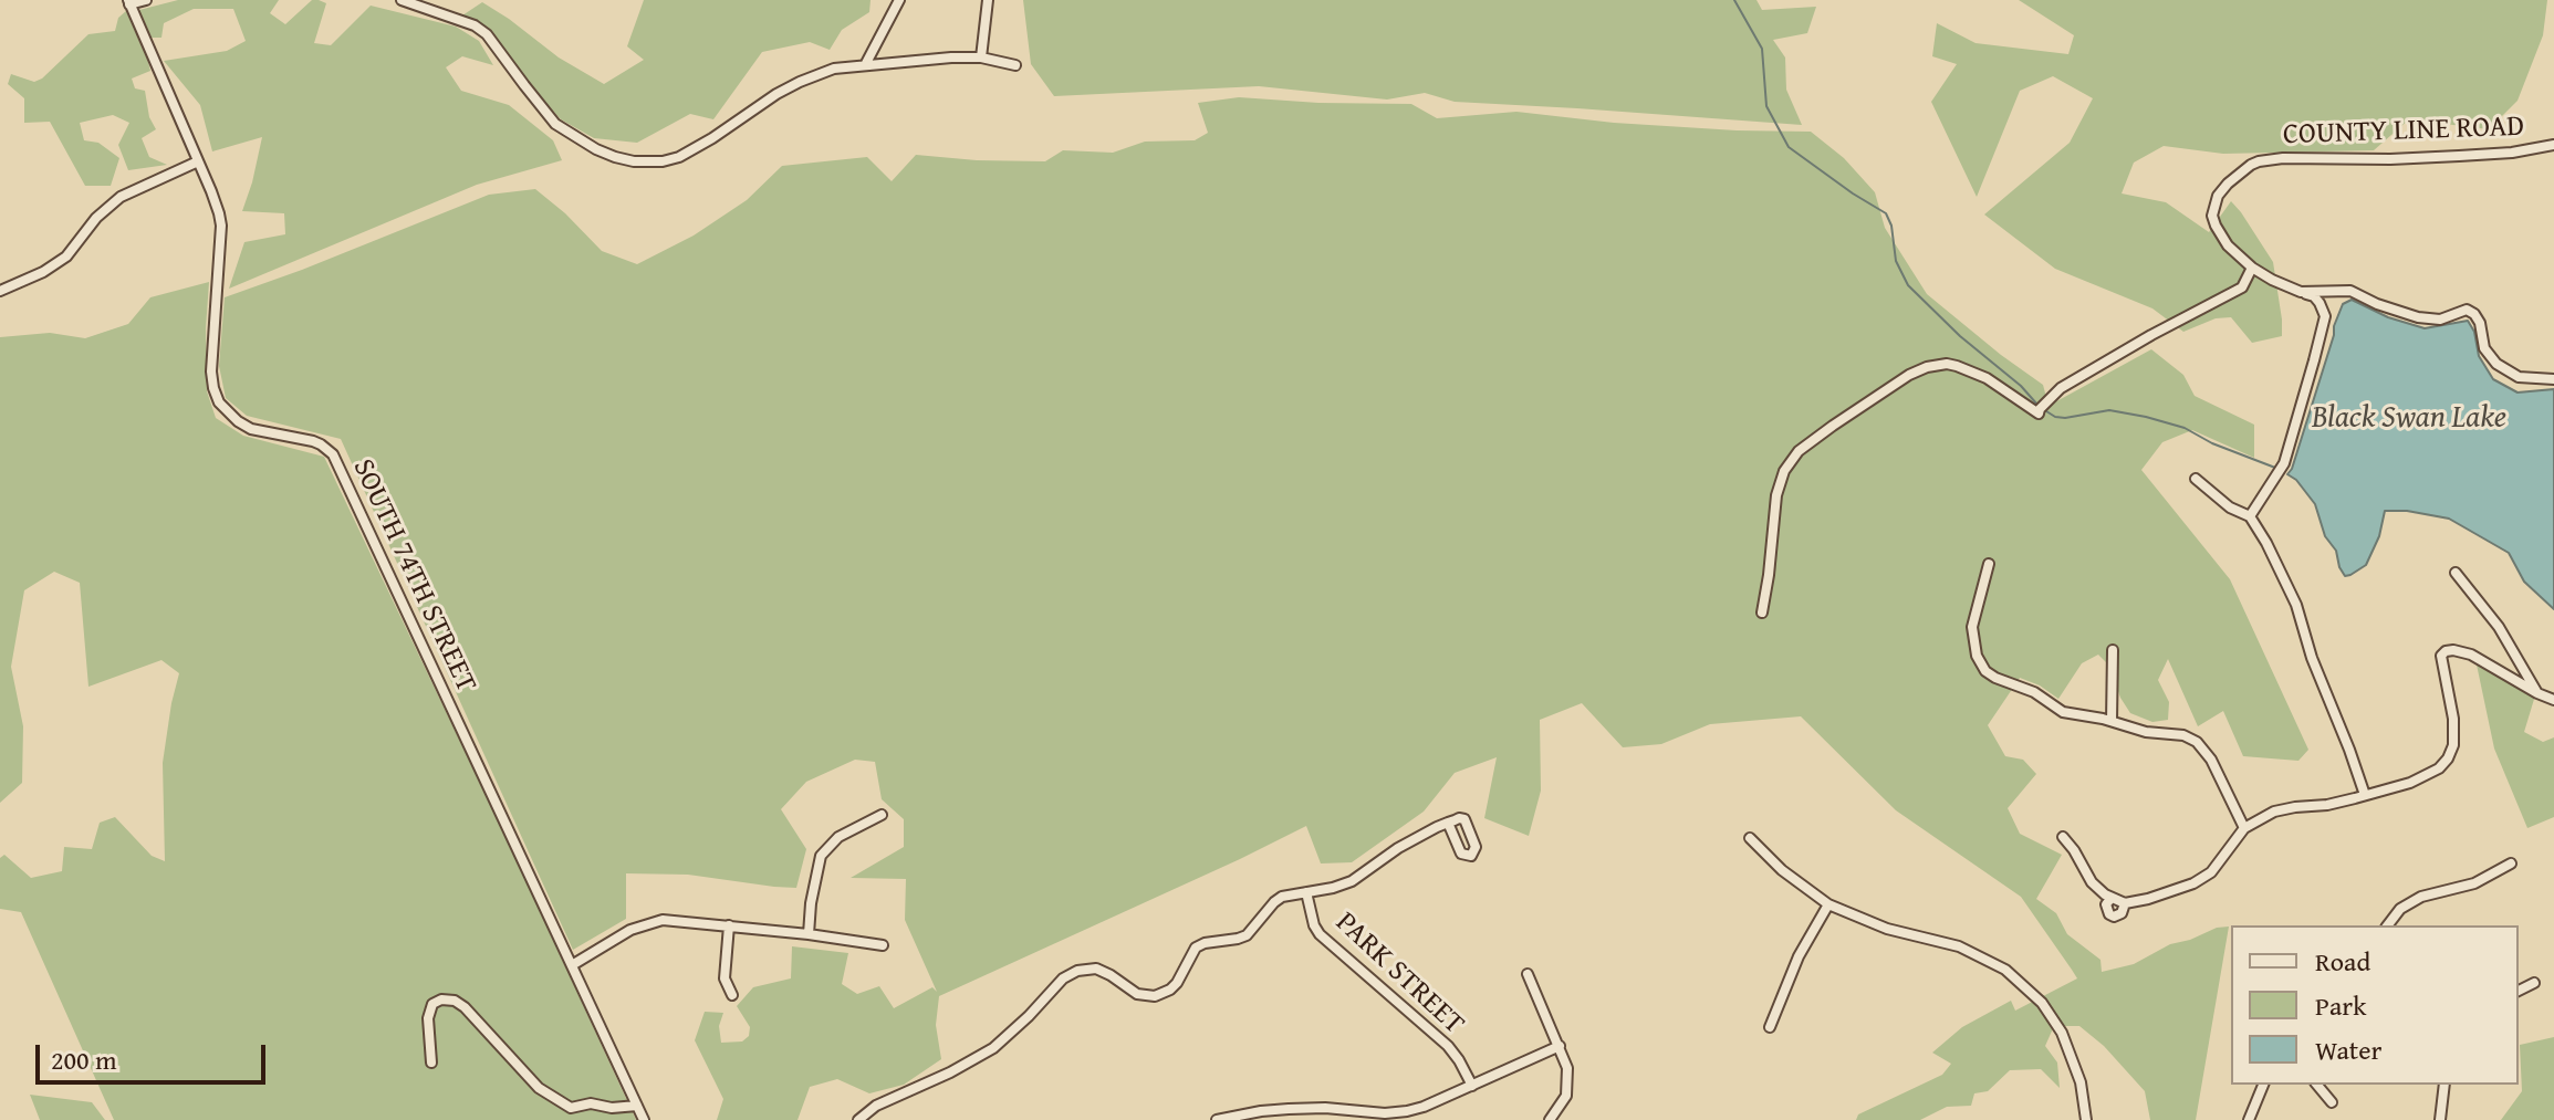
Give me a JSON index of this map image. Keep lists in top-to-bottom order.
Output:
{
  "streets": {
    "street": ["COUNTY LINE ROAD", "SOUTH 74TH STREET", "PARK STREET"]
  },
  "water": ["Black Swan Lake"],
  "legend": ["Road", "Park", "Water"],
  "scale_bar": "200 m"
}
